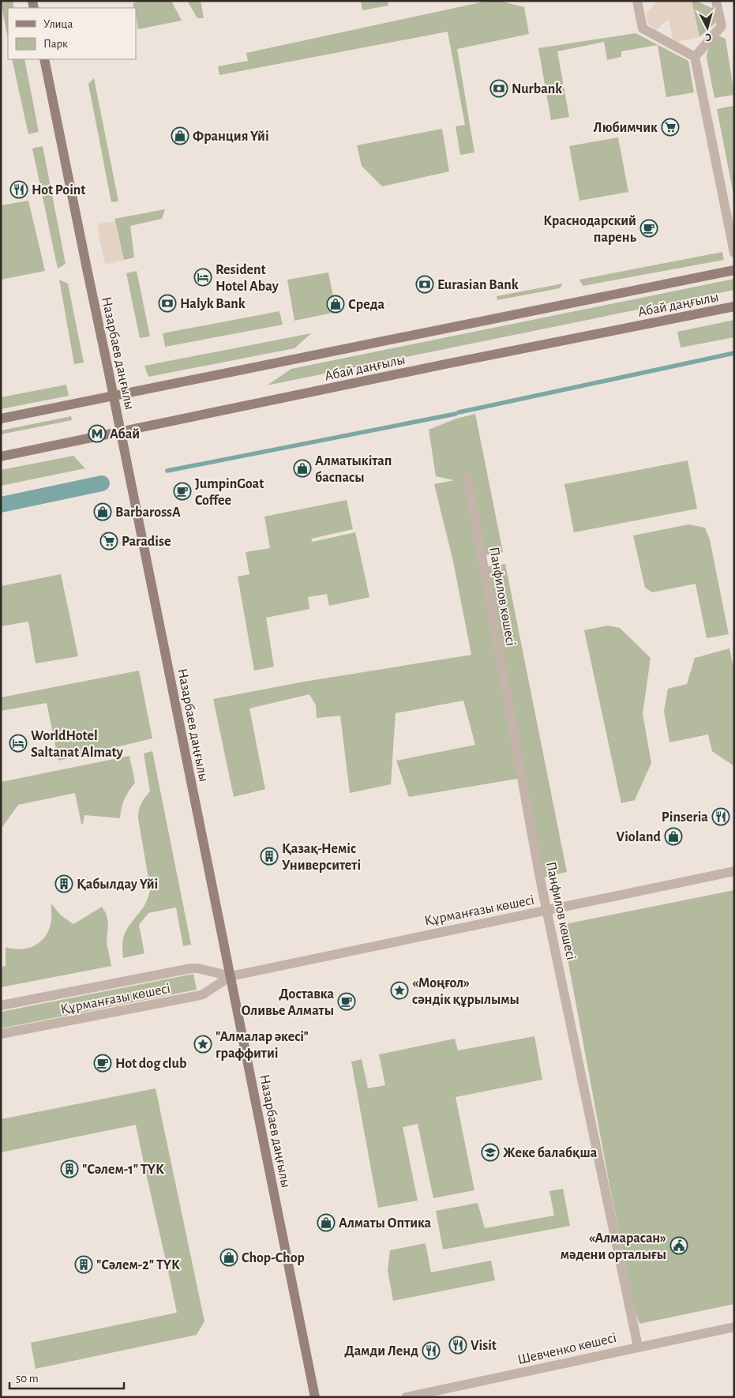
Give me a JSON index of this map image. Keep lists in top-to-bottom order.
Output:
{
  "streets": {
    "main road": ["Абай даңғылы", "Назарбаев даңғылы"],
    "street": ["Панфилов көшесі", "Құрманғазы көшесі", "Шевченко көшесі"]
  },
  "crossings": [
    ["Абай даңғылы", "Назарбаев даңғылы"],
    ["Назарбаев даңғылы", "Құрманғазы көшесі"],
    ["Панфилов көшесі", "Құрманғазы көшесі"],
    ["Панфилов көшесі", "Шевченко көшесі"]
  ],
  "places": {
    "bank": ["Nurbank", "Eurasian Bank", "Halyk Bank"],
    "supermarket": ["Любимчик", "Paradise"],
    "shop": [
      "Франция Үйі",
      "Среда",
      "Алматыкітап баспасы",
      "BarbarossA",
      "Violand",
      "Алматы Оптика",
      "Chop-Chop"
    ],
    "restaurant": [
      "Hot Point",
      "Pinseria",
      "Visit",
      "Дамди Ленд"
    ],
    "cafe": [
      "Краснодарский парень",
      "JumpinGoat Coffee",
      "Доставка Оливье Алматы",
      "Hot dog club"
    ],
    "hotel": ["Resident Hotel Abay", "WorldHotel Saltanat Almaty"],
    "metro station": ["Абай"],
    "building": [
      "Қазақ-Неміс Университеті",
      "Қабылдау Үйі",
      "\"Сәлем-1\" ТҮК",
      "\"Сәлем-2\" ТҮК"
    ],
    "place": ["«Моңғол» сәндік құрылымы", "\"Алмалар әкесі\" граффитиі"],
    "school or university": ["Жеке балабқша"],
    "public building": ["«Алмарасан» мәдени орталығы"]
  },
  "legend": ["Улица", "Парк"],
  "scale_bar": "50 m",
  "north": "bottom"
}
